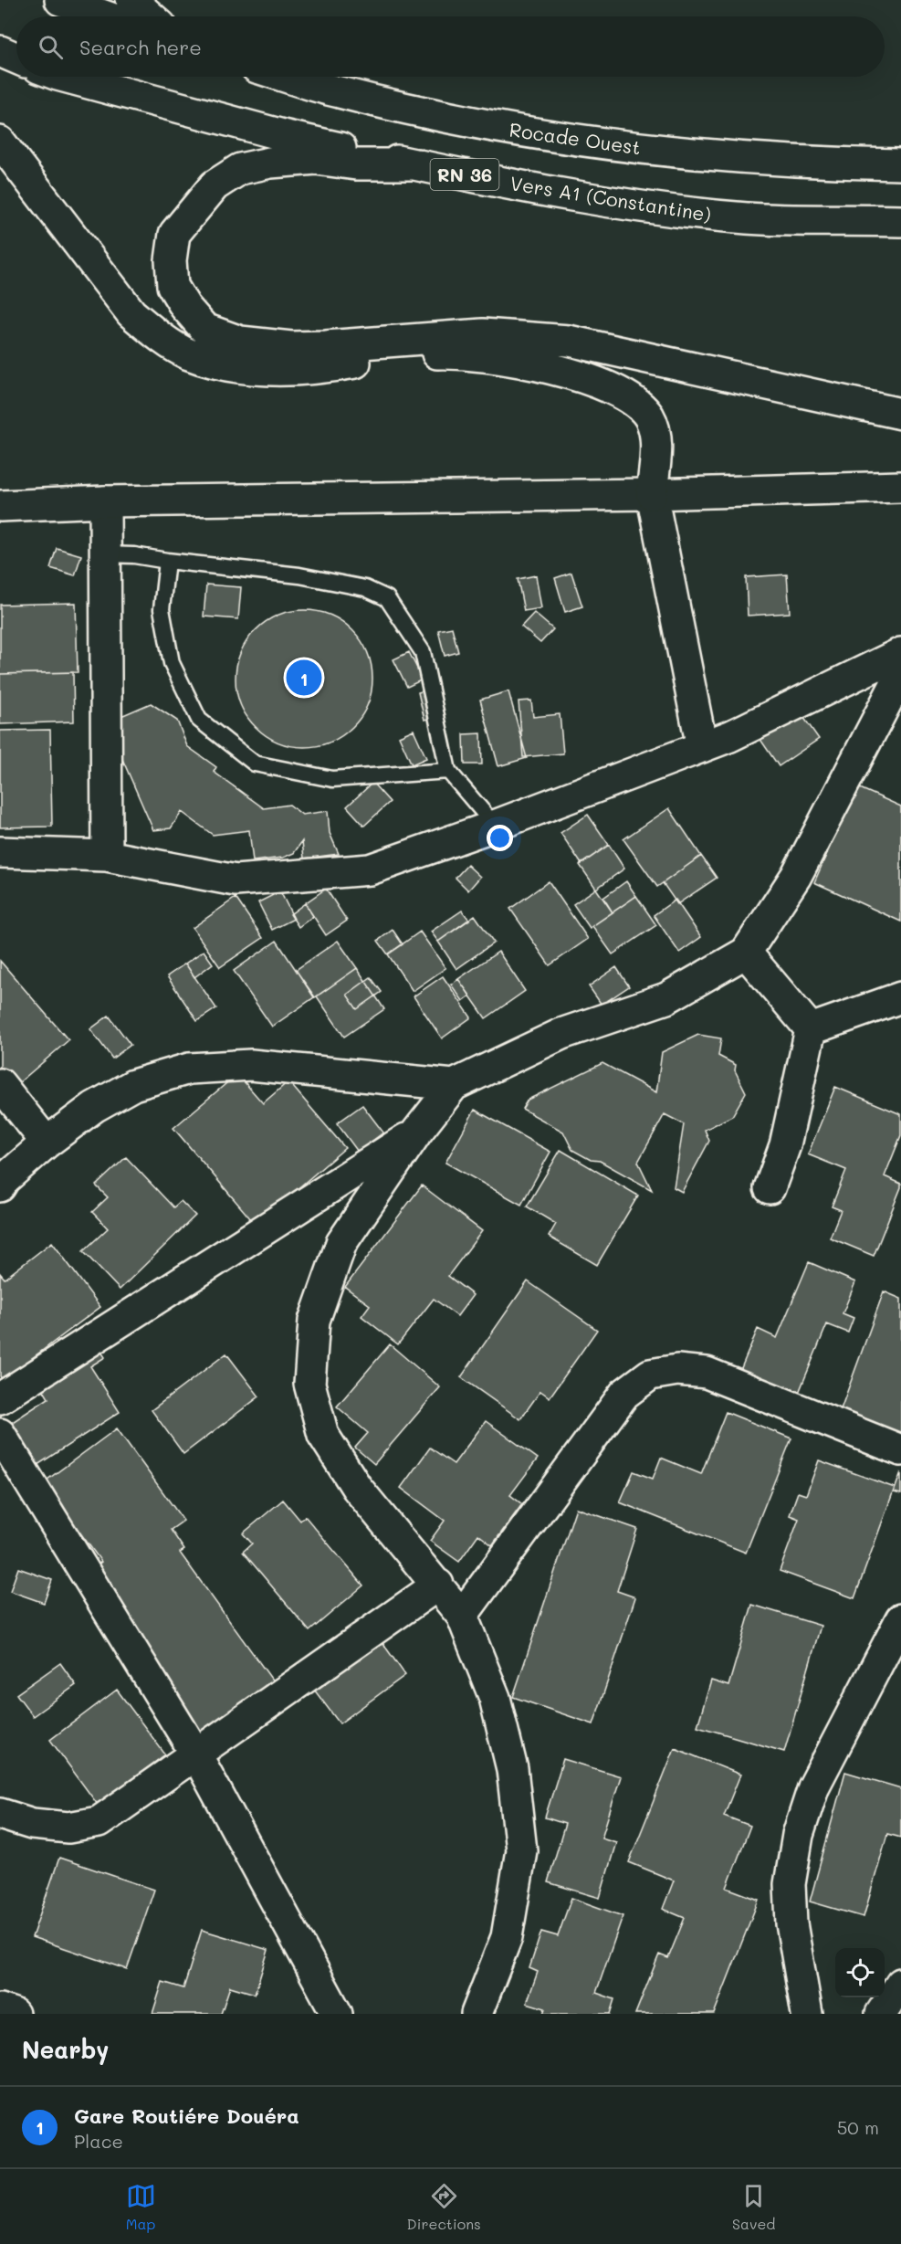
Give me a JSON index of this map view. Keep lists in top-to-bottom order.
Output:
{
  "streets": {
    "main road": ["Rocade Ouest", "RN 36", "Vers A1 (Constantine)"]
  },
  "page": {
    "search": "Search here",
    "pins": "1",
    "heading": "Nearby",
    "list": [
      {
        "mark": "1",
        "name": "Gare Routiére Douéra",
        "note": "Place",
        "value": "50 m"
      }
    ],
    "nav": ["Map", "Directions", "Saved"]
  }
}
